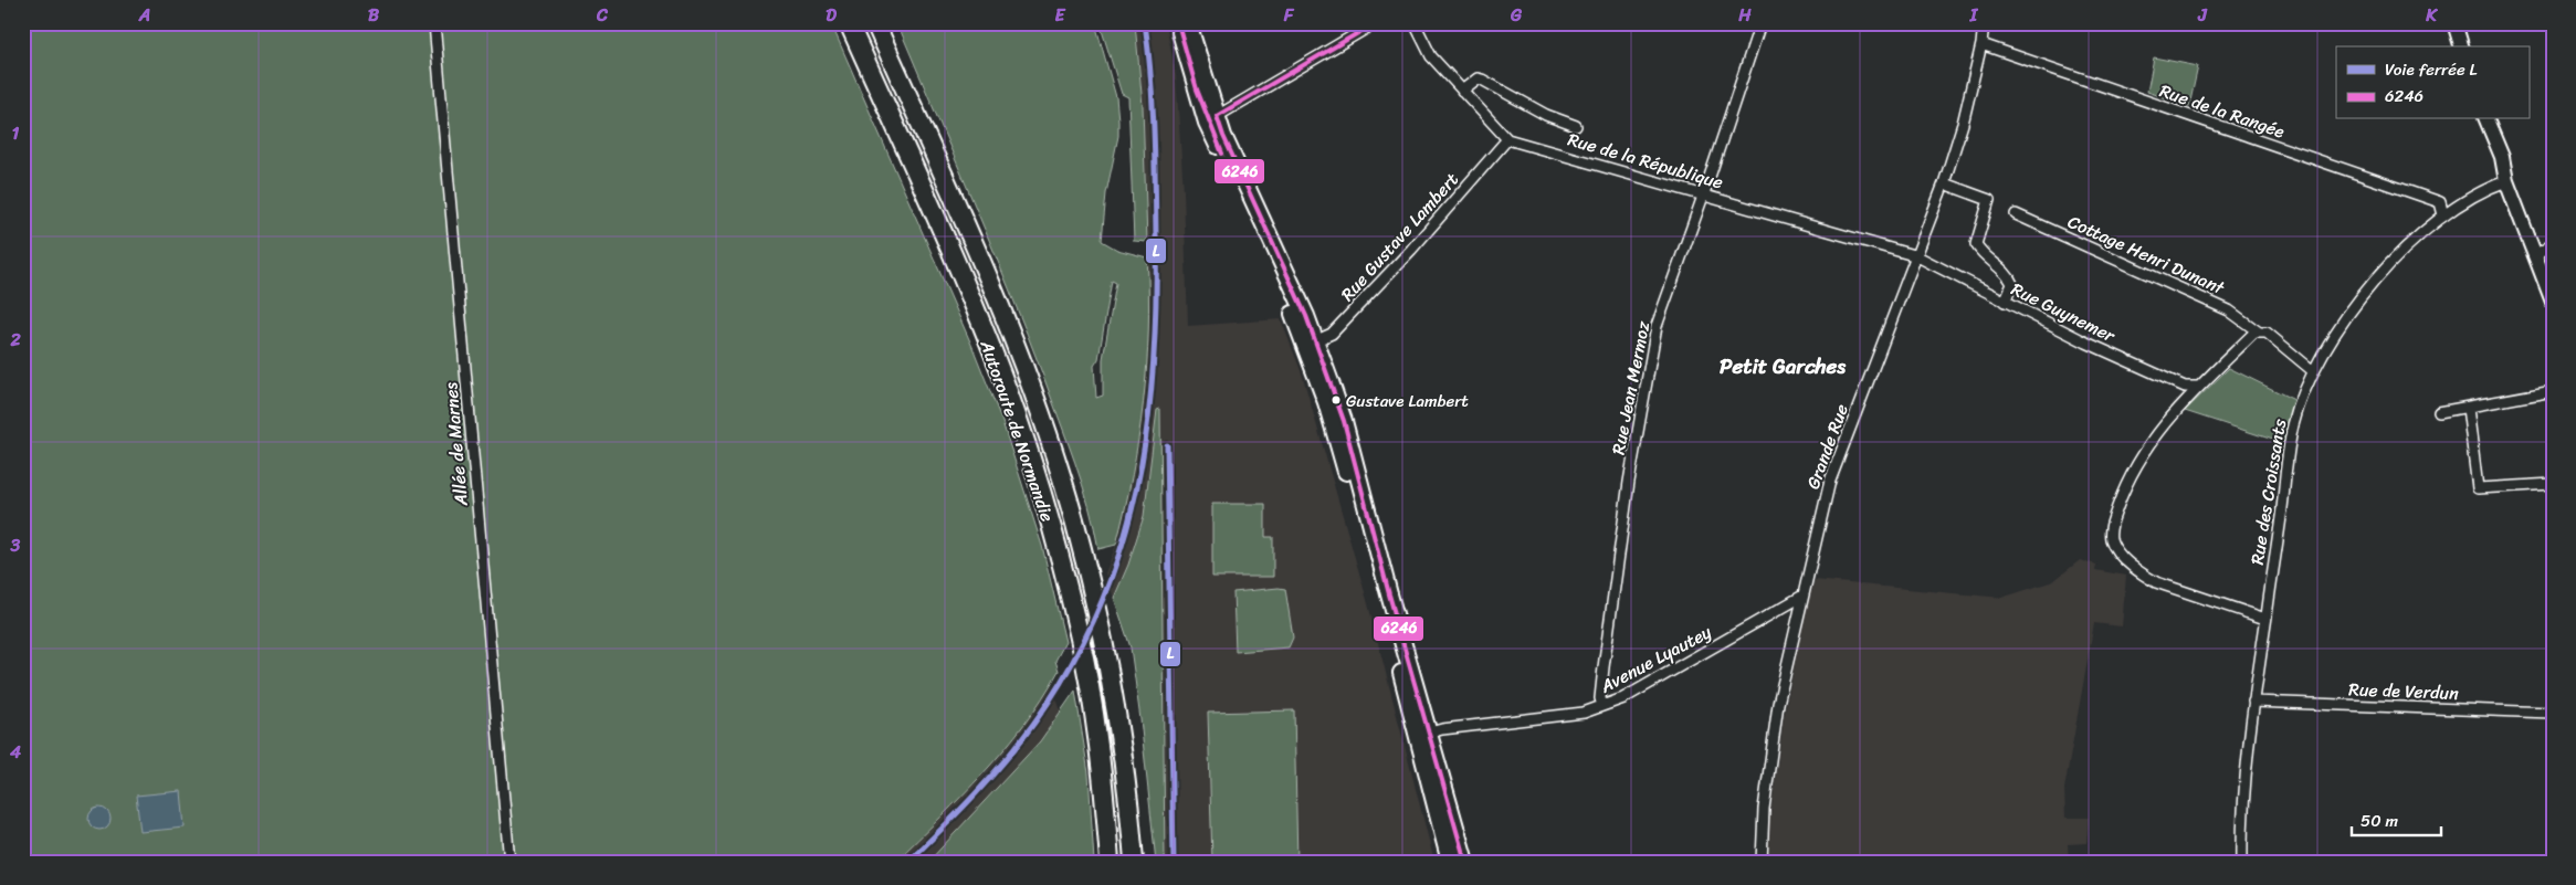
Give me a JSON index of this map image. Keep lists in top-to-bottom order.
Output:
{
  "streets": {
    "highway": ["Autoroute de Normandie"],
    "street": [
      "Rue de la Rangée",
      "Rue de la République",
      "Rue Gustave Lambert",
      "Cottage Henri Dunant",
      "Rue Guynemer",
      "Rue Jean Mermoz",
      "Allée de Marnes",
      "Grande Rue",
      "Rue des Croissants",
      "Avenue Lyautey",
      "Rue de Verdun"
    ]
  },
  "crossings": [
    ["Rue de la Rangée", "Grande Rue"],
    ["Rue de la Rangée", "Rue des Croissants"],
    ["Rue de la République", "Rue Gustave Lambert"],
    ["Rue de la République", "Rue Guynemer"],
    ["Rue de la République", "Rue Jean Mermoz"],
    ["Rue de la République", "Grande Rue"],
    ["Cottage Henri Dunant", "Rue des Croissants"],
    ["Rue Guynemer", "Grande Rue"],
    ["Rue Jean Mermoz", "Avenue Lyautey"],
    ["Grande Rue", "Avenue Lyautey"],
    ["Rue des Croissants", "Rue de Verdun"]
  ],
  "districts": ["Petit Garches"],
  "places": ["Gustave Lambert"],
  "lines": ["rail line L", "transit line 6246"],
  "legend": ["Voie ferrée L", "6246"],
  "scale_bar": "50 m",
  "grid": {
    "columns": [
      "A",
      "B",
      "C",
      "D",
      "E",
      "F",
      "G",
      "H",
      "I",
      "J",
      "K"
    ],
    "rows": [
      "1",
      "2",
      "3",
      "4"
    ]
  }
}
